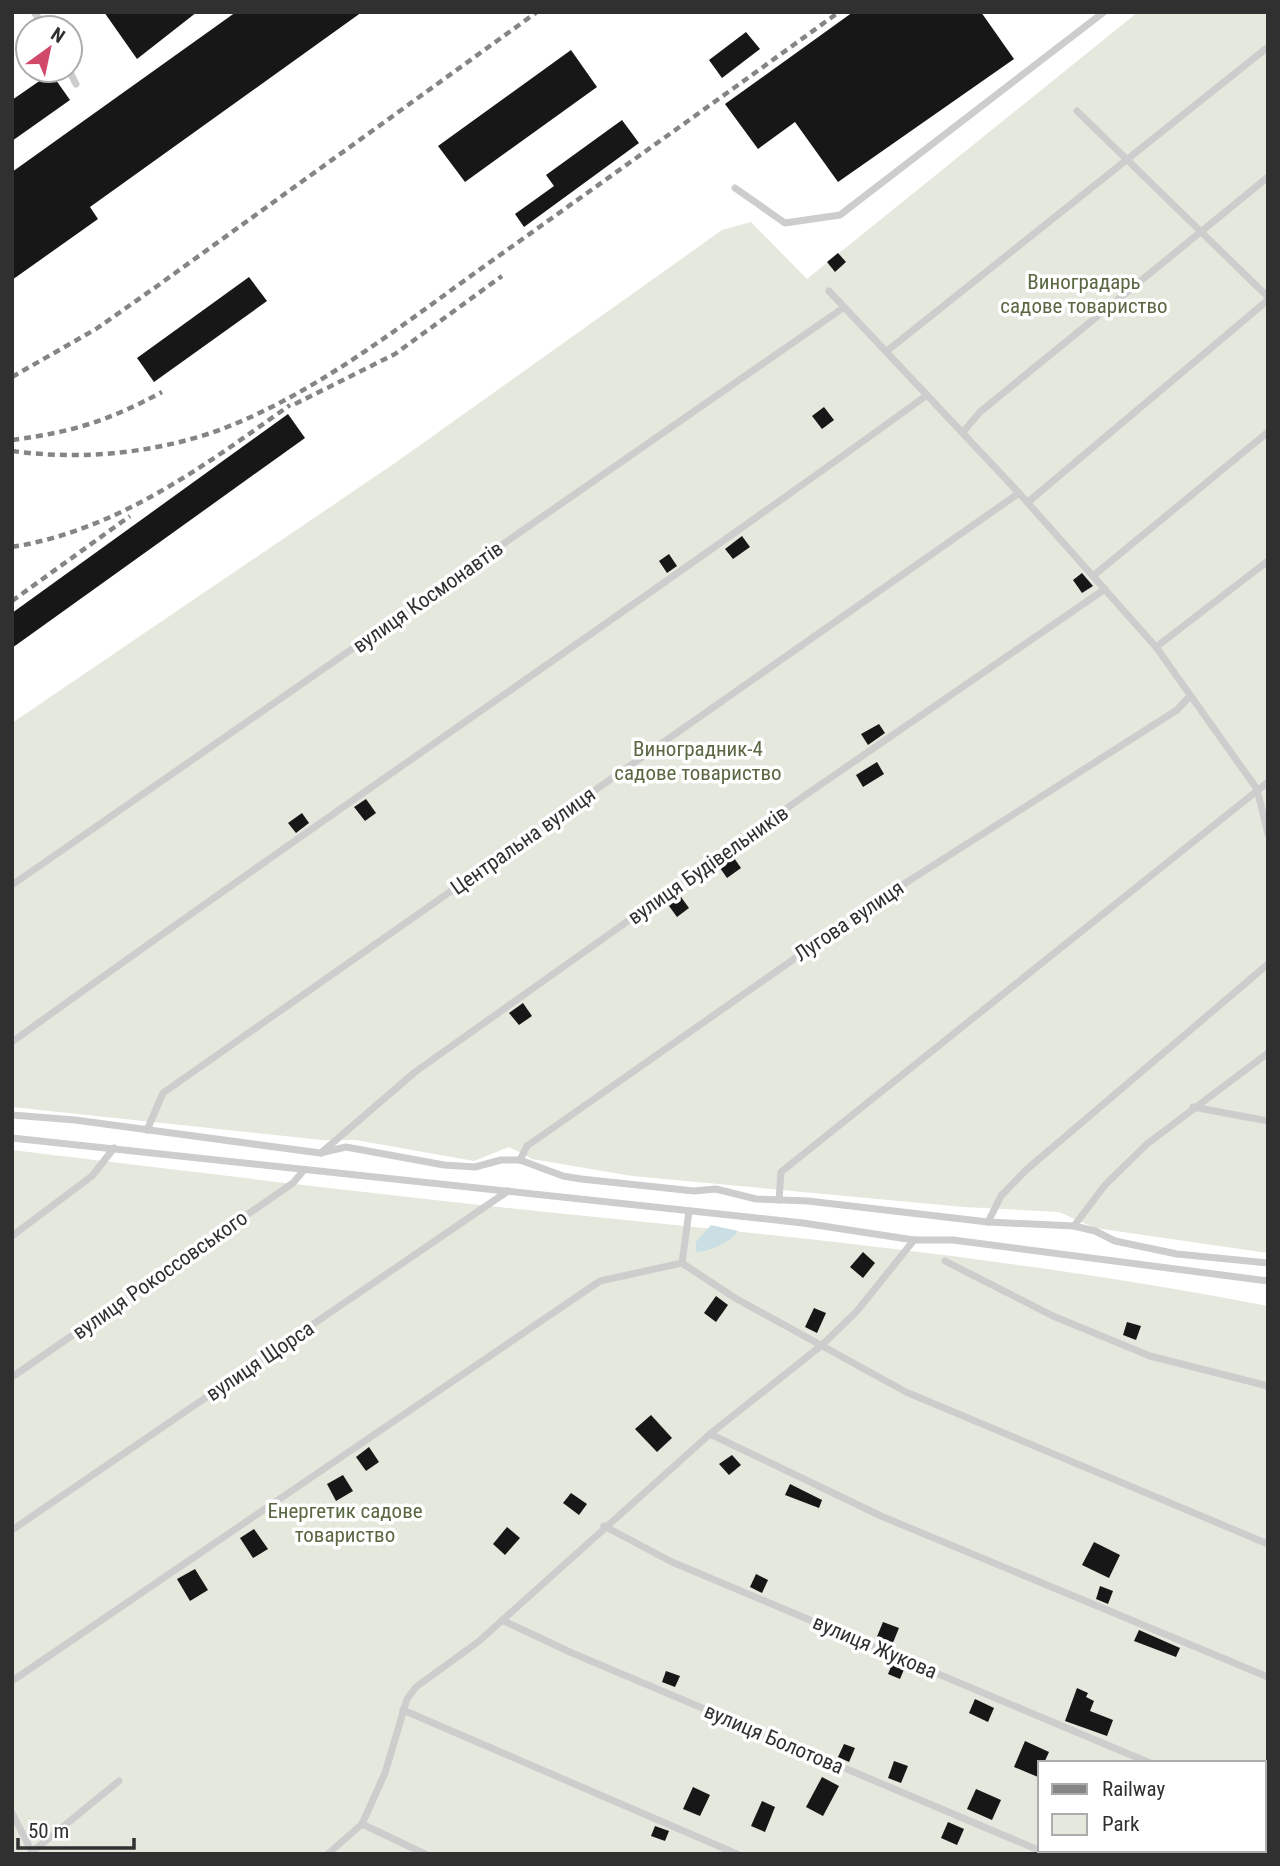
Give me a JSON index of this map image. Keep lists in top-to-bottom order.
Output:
{
  "streets": {
    "lane": [
      "вулиця Космонавтів",
      "Центральна вулиця",
      "вулиця Будівельників",
      "Лугова вулиця",
      "вулиця Рокоссовського",
      "вулиця Щорса",
      "вулиця Жукова",
      "вулиця Болотова"
    ]
  },
  "parks": ["Виноградарь садове товариство", "Виноградник-4 садове товариство", "Енергетик садове товариство"],
  "legend": ["Railway", "Park"],
  "scale_bar": "50 m",
  "north": "top right"
}
